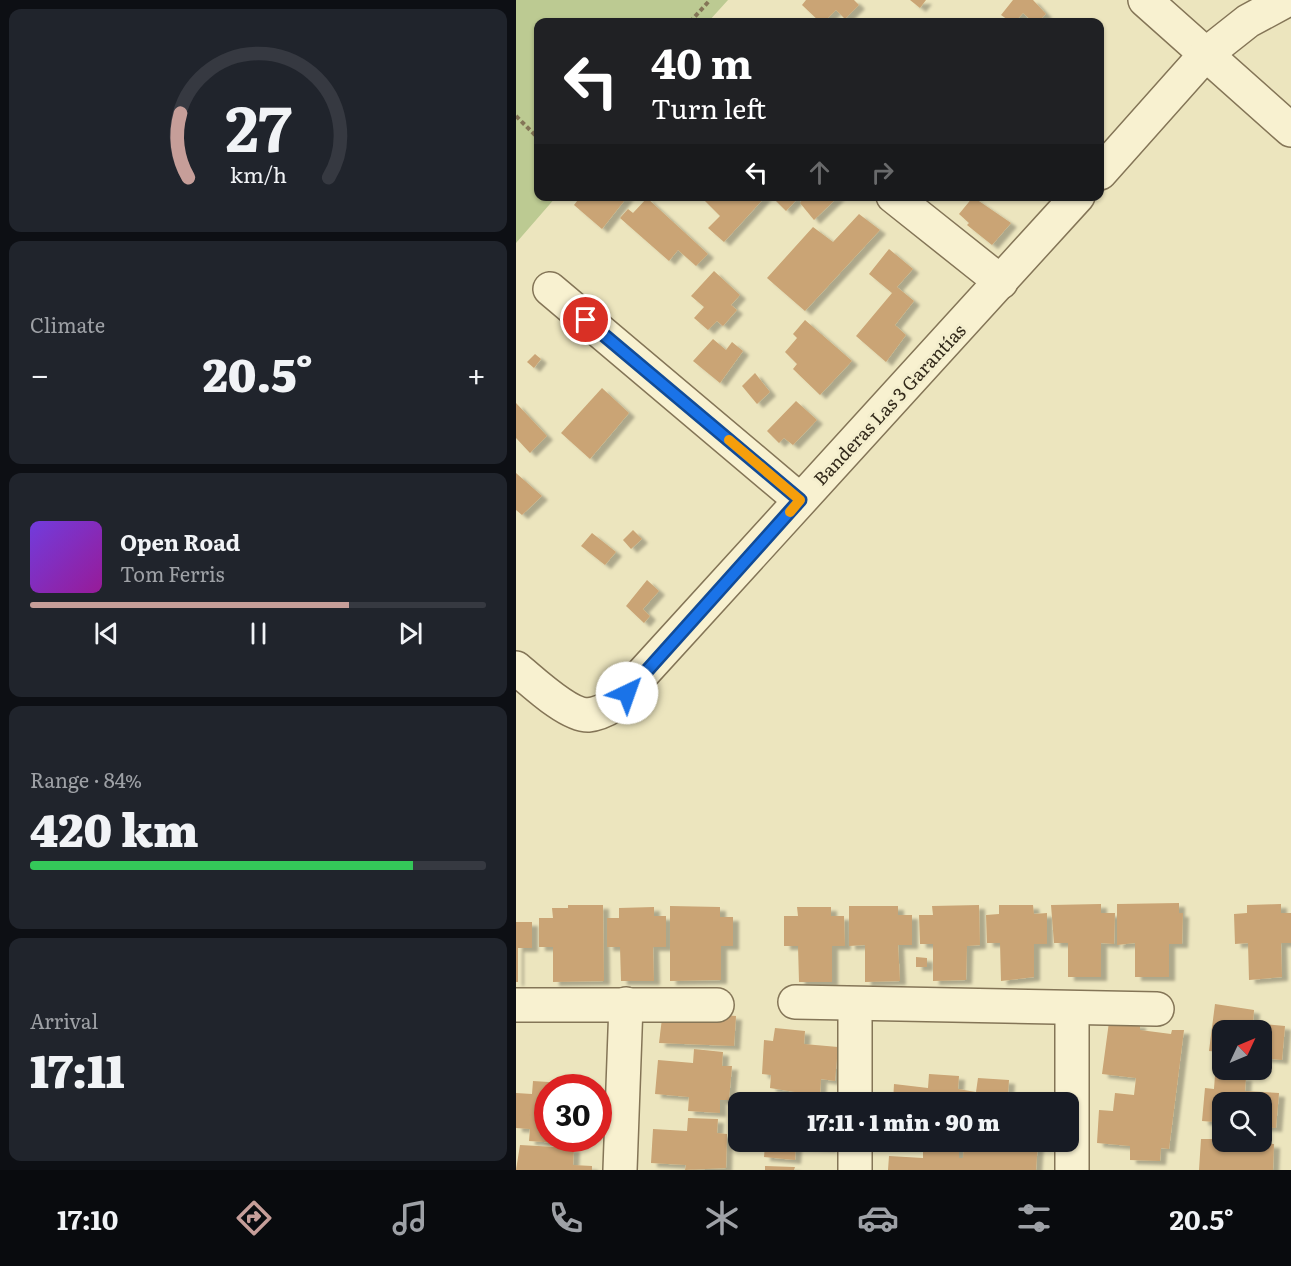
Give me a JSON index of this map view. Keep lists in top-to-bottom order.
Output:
{
  "streets": {
    "street": ["Banderas Las 3 Garantías"]
  },
  "north": "top right",
  "page": {
    "turn": ["40 m", "Turn left"],
    "tile": [
      "Climate",
      ["Range · 84%", "420 km"],
      ["Arrival", "17:11"]
    ],
    "heat": ["−", "20.5°", "+"],
    "song": ["Open Road", "Tom Ferris"],
    "limit": "30",
    "trip": "17:11 · 1 min · 90 m",
    "tabs": ["17:10", "20.5°"],
    "gauge": ["27", "km/h"]
  }
}
